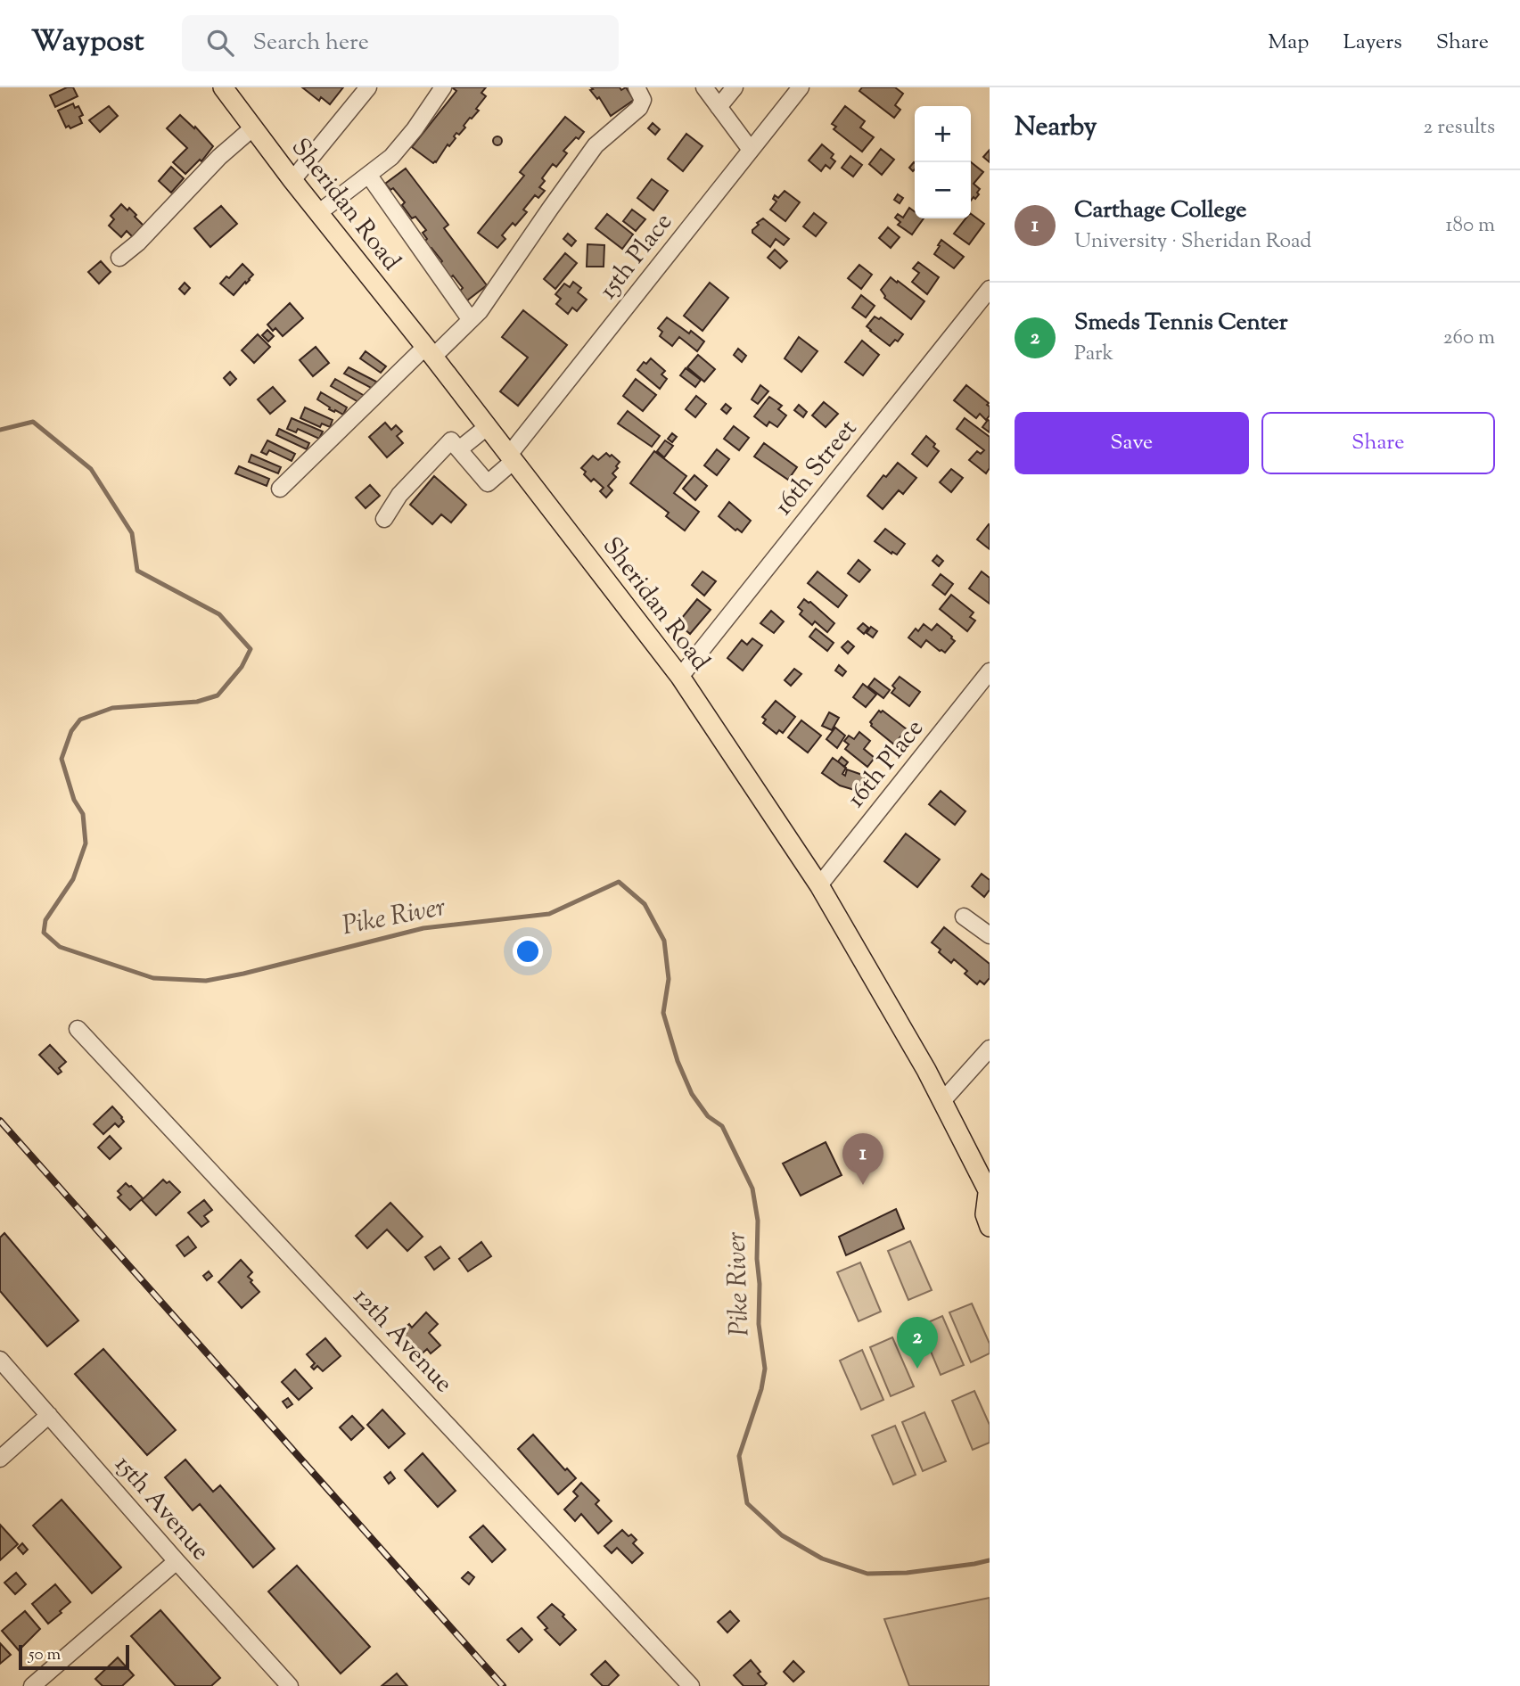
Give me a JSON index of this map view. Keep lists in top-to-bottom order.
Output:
{
  "streets": {
    "main road": ["Sheridan Road"],
    "street": [
      "15th Place",
      "16th Street",
      "16th Place",
      "12th Avenue",
      "15th Avenue"
    ]
  },
  "crossings": [
    ["Sheridan Road", "15th Place"],
    ["Sheridan Road", "16th Street"],
    ["Sheridan Road", "16th Place"]
  ],
  "water": ["Pike River"],
  "scale_bar": "50 m",
  "page": {
    "header": "Waypost",
    "search": "Search here",
    "nav": ["Map", "Layers", "Share"],
    "heading": ["Nearby", "2 results"],
    "map_buttons": ["+", "−"],
    "list": [
      {
        "mark": "1",
        "name": "Carthage College",
        "note": "University · Sheridan Road",
        "value": "180 m"
      },
      {
        "mark": "2",
        "name": "Smeds Tennis Center",
        "note": "Park",
        "value": "260 m"
      }
    ],
    "buttons": ["Save", "Share"],
    "pins": ["1", "2"],
    "scale": "50 m"
  }
}
